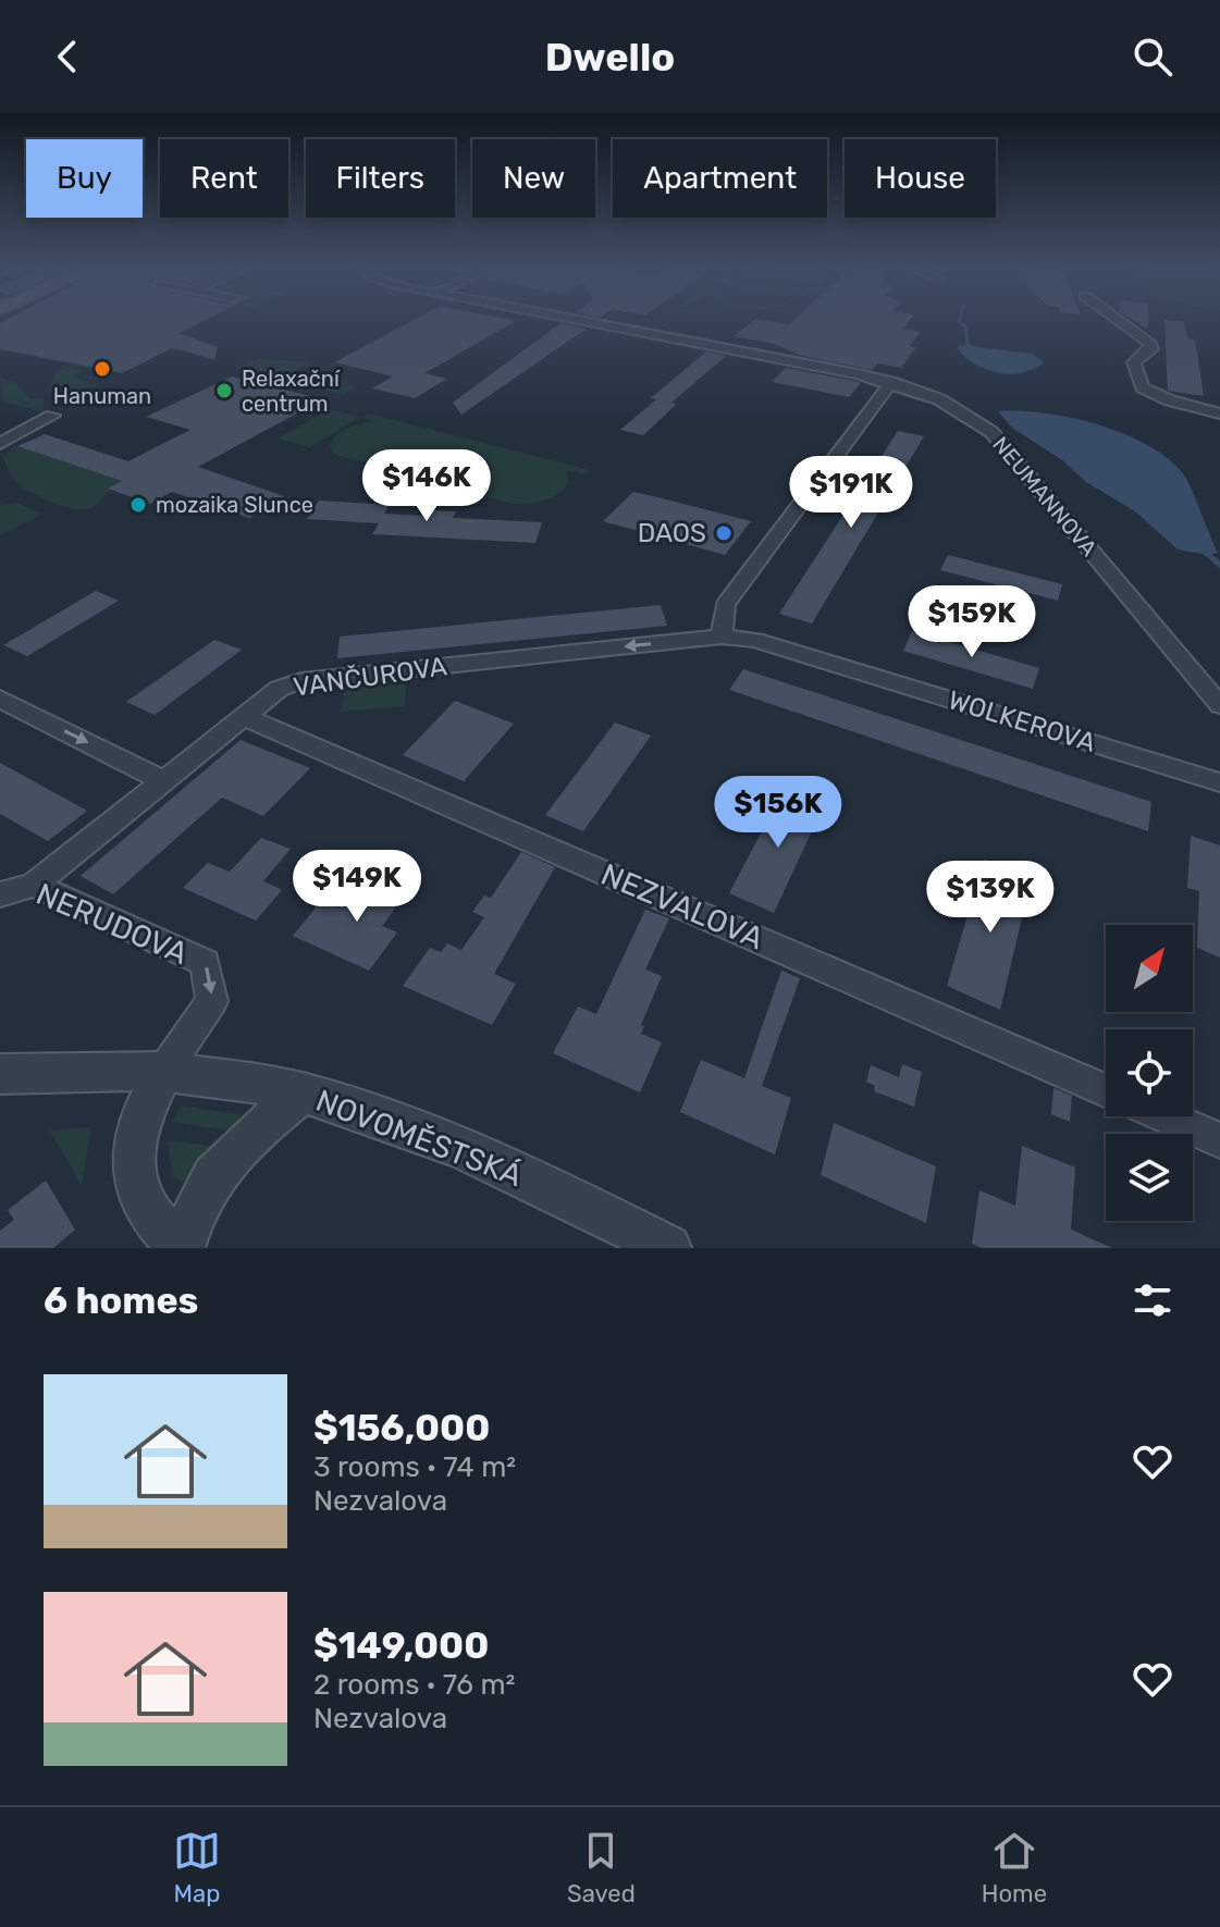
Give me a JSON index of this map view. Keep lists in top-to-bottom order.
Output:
{
  "streets": {
    "street": [
      "NEUMANNOVA",
      "VANČUROVA",
      "WOLKEROVA",
      "NEZVALOVA",
      "NERUDOVA",
      "NOVOMĚSTSKÁ"
    ]
  },
  "crossings": [
    ["VANČUROVA", "WOLKEROVA"],
    ["VANČUROVA", "NEZVALOVA"],
    ["VANČUROVA", "NERUDOVA"],
    ["NERUDOVA", "NOVOMĚSTSKÁ"]
  ],
  "one_way": ["VANČUROVA"],
  "places": [
    "Hanuman",
    "Relaxační centrum",
    "mozaika Slunce",
    "DAOS"
  ],
  "north": "top right",
  "page": {
    "header": "Dwello",
    "chip": [
      "Buy",
      "Rent",
      "Filters",
      "New",
      "Apartment",
      "House"
    ],
    "price": [
      "$146K",
      "$191K",
      "$159K",
      "$156K",
      "$149K",
      "$139K"
    ],
    "heading": "6 homes",
    "list": [
      {
        "name": "$156,000",
        "note": "3 rooms · 74 m² · Nezvalova"
      },
      {
        "name": "$149,000",
        "note": "2 rooms · 76 m² · Nezvalova"
      }
    ],
    "tabs": ["Map", "Saved", "Home"]
  }
}
